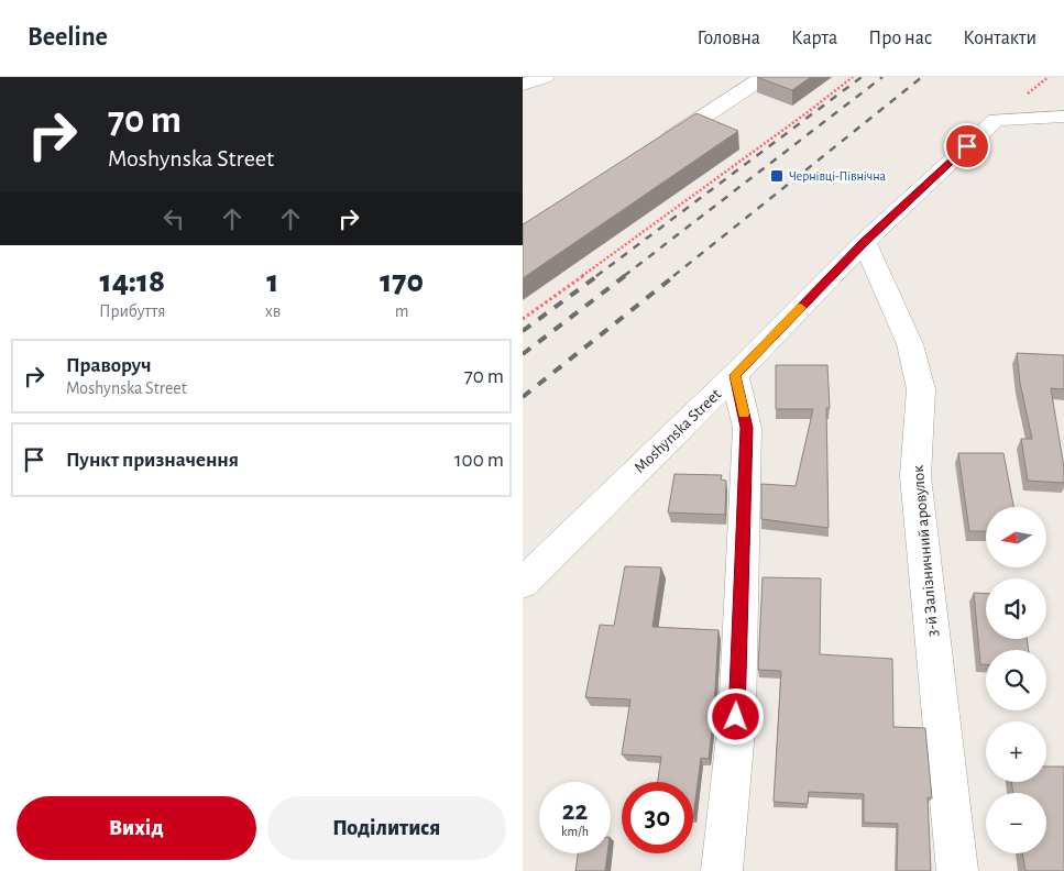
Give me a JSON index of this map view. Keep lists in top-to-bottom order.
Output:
{
  "streets": {
    "street": ["Moshynska Street", "3-й Залізничний аровулок"]
  },
  "crossings": [
    ["Moshynska Street", "3-й Залізничний аровулок"]
  ],
  "places": {
    "transit": ["Чернівці-Північна"]
  },
  "north": "left",
  "page": {
    "header": "Beeline",
    "nav": [
      "Головна",
      "Карта",
      "Про нас",
      "Контакти"
    ],
    "turn": ["70 m", "Moshynska Street"],
    "eta": [
      "14:18",
      "Прибуття",
      "1",
      "хв",
      "170",
      "m"
    ],
    "list": [
      {
        "name": "Праворуч",
        "note": "Moshynska Street",
        "value": "70 m"
      },
      {
        "name": "Пункт призначення",
        "value": "100 m"
      }
    ],
    "map_buttons": ["+", "−"],
    "speed": "22 km/h",
    "limit": "30",
    "buttons": ["Вихід", "Поділитися"]
  }
}
